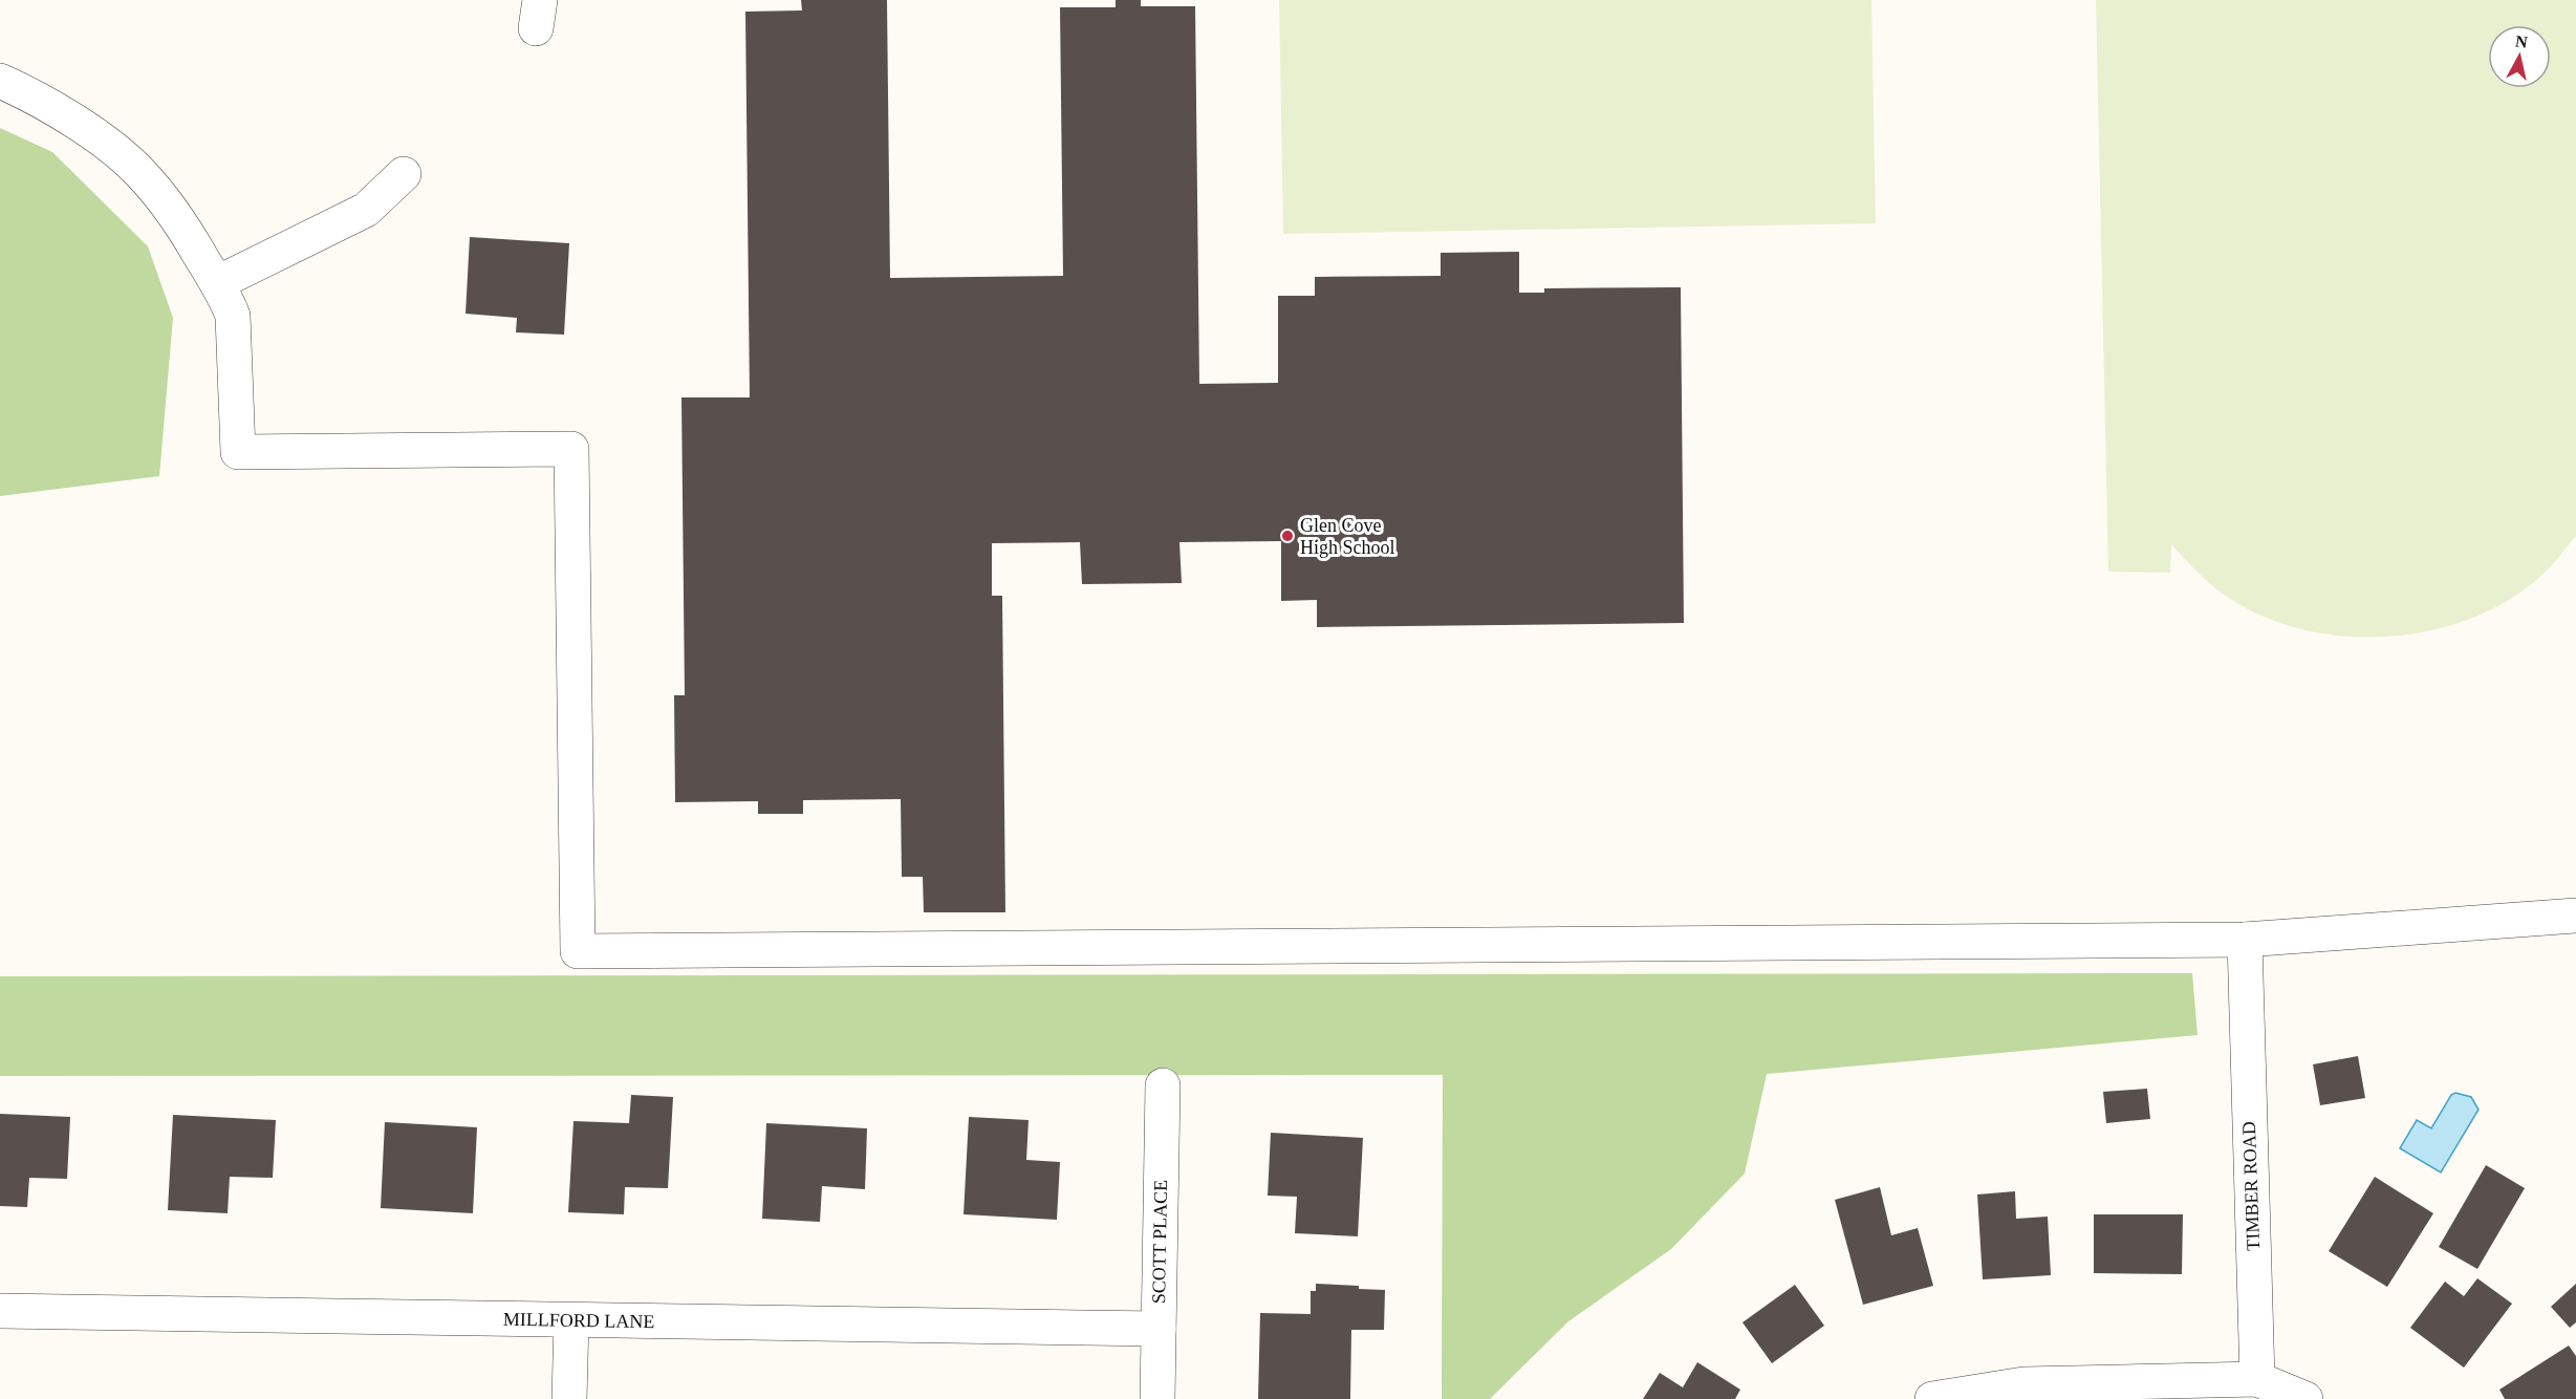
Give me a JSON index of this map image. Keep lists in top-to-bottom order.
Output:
{
  "streets": {
    "street": ["TIMBER ROAD", "SCOTT PLACE", "MILLFORD LANE"]
  },
  "crossings": [
    ["SCOTT PLACE", "MILLFORD LANE"]
  ],
  "places": ["Glen Cove High School"],
  "north": "top"
}
